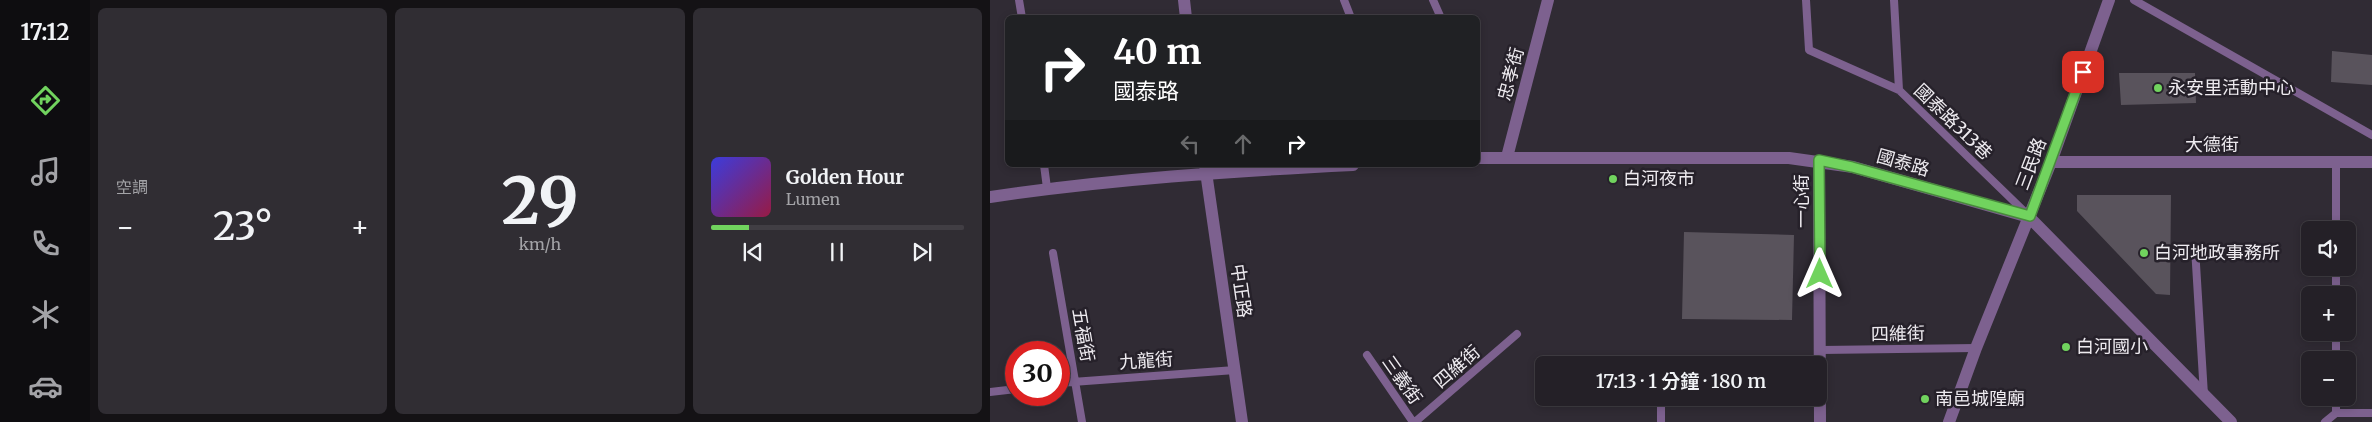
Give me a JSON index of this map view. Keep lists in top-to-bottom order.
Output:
{
  "streets": {
    "street": [
      "忠孝街",
      "大德街",
      "國泰路",
      "三民路",
      "一心街",
      "中正路"
    ],
    "lane": [
      "國泰路313巷",
      "四維街",
      "五福街",
      "九龍街",
      "三義街"
    ]
  },
  "crossings": [
    ["忠孝街", "國泰路"],
    ["國泰路313巷", "國泰路"],
    ["國泰路313巷", "三民路"],
    ["大德街", "三民路"],
    ["國泰路", "三民路"],
    ["國泰路", "一心街"],
    ["三民路", "四維街"],
    ["一心街", "四維街"],
    ["中正路", "九龍街"],
    ["四維街", "三義街"],
    ["五福街", "九龍街"]
  ],
  "places": [
    "永安里活動中心",
    "白河夜市",
    "白河地政事務所",
    "白河國小",
    "南邑城隍廟"
  ],
  "page": {
    "tabs": "17:12",
    "tile": [
      "空調",
      ["29", "km/h"]
    ],
    "turn": ["40 m", "國泰路"],
    "song": ["Golden Hour", "Lumen"],
    "heat": ["−", "23°", "+"],
    "map_buttons": ["+", "−"],
    "limit": "30",
    "trip": "17:13 · 1 分鐘 · 180 m"
  }
}
